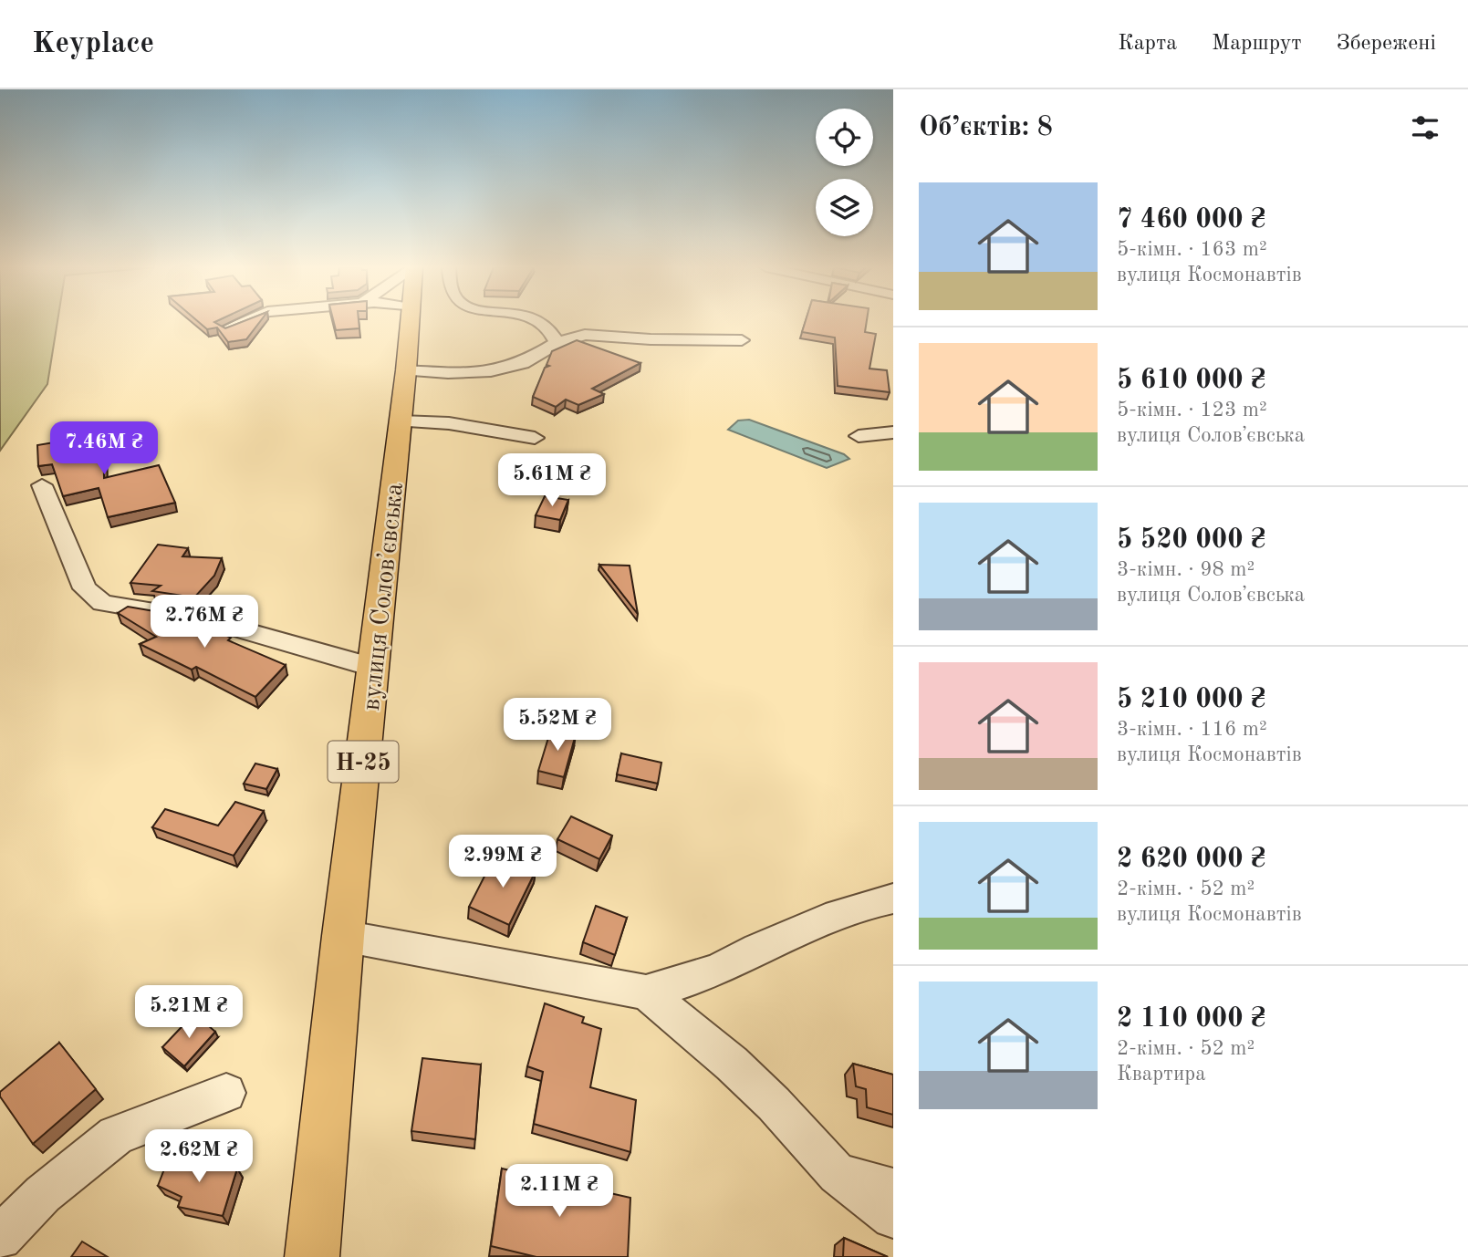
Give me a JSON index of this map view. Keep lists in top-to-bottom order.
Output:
{
  "streets": {
    "main road": ["вулиця Соловʼєвська", "Н-25"]
  },
  "page": {
    "header": "Keyplace",
    "nav": ["Карта", "Маршрут", "Збережені"],
    "heading": "Об’єктів: 8",
    "list": [
      {
        "name": "7 460 000 ₴",
        "note": "5-кімн. · 163 m² · вулиця Космонавтів"
      },
      {
        "name": "5 610 000 ₴",
        "note": "5-кімн. · 123 m² · вулиця Соловʼєвська"
      },
      {
        "name": "5 520 000 ₴",
        "note": "3-кімн. · 98 m² · вулиця Соловʼєвська"
      },
      {
        "name": "5 210 000 ₴",
        "note": "3-кімн. · 116 m² · вулиця Космонавтів"
      },
      {
        "name": "2 620 000 ₴",
        "note": "2-кімн. · 52 m² · вулиця Космонавтів"
      },
      {
        "name": "2 110 000 ₴",
        "note": "2-кімн. · 52 m² · Квартира"
      }
    ],
    "price": [
      "7.46M ₴",
      "5.61M ₴",
      "2.76M ₴",
      "5.52M ₴",
      "2.99M ₴",
      "5.21M ₴",
      "2.62M ₴",
      "2.11M ₴"
    ]
  }
}
